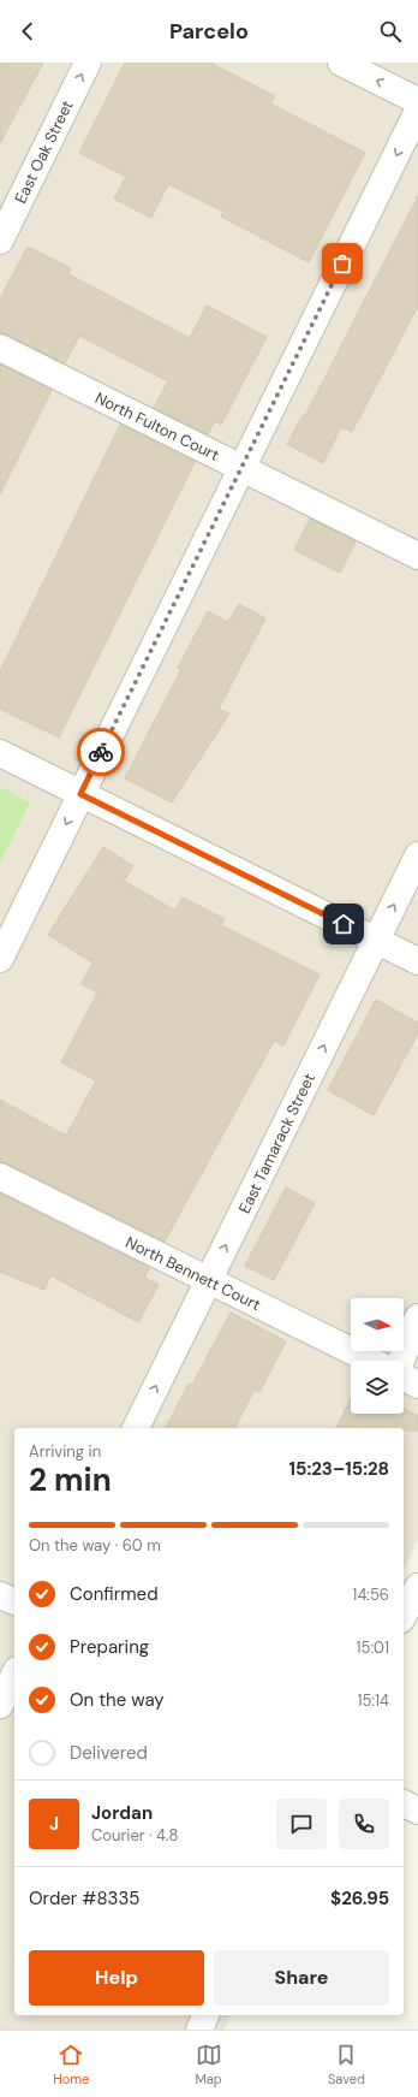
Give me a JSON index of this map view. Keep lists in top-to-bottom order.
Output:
{
  "streets": {
    "street": [
      "East Oak Street",
      "North Fulton Court",
      "East Tamarack Street",
      "North Bennett Court"
    ]
  },
  "crossings": [
    ["East Tamarack Street", "North Bennett Court"]
  ],
  "one_way": ["East Oak Street", "East Tamarack Street"],
  "north": "right",
  "page": {
    "header": "Parcelo",
    "heading": ["2 min", "Arriving in", "15:23–15:28"],
    "panel": [
      "Jordan",
      "Courier · 4.8",
      "Order #8335",
      "$26.95"
    ],
    "bar": "On the way · 60 m",
    "list": [
      ["Confirmed", "14:56"],
      ["Preparing", "15:01"],
      ["On the way", "15:14"],
      "Delivered"
    ],
    "round": "J",
    "buttons": ["Help", "Share"],
    "tabs": ["Home", "Map", "Saved"]
  }
}
